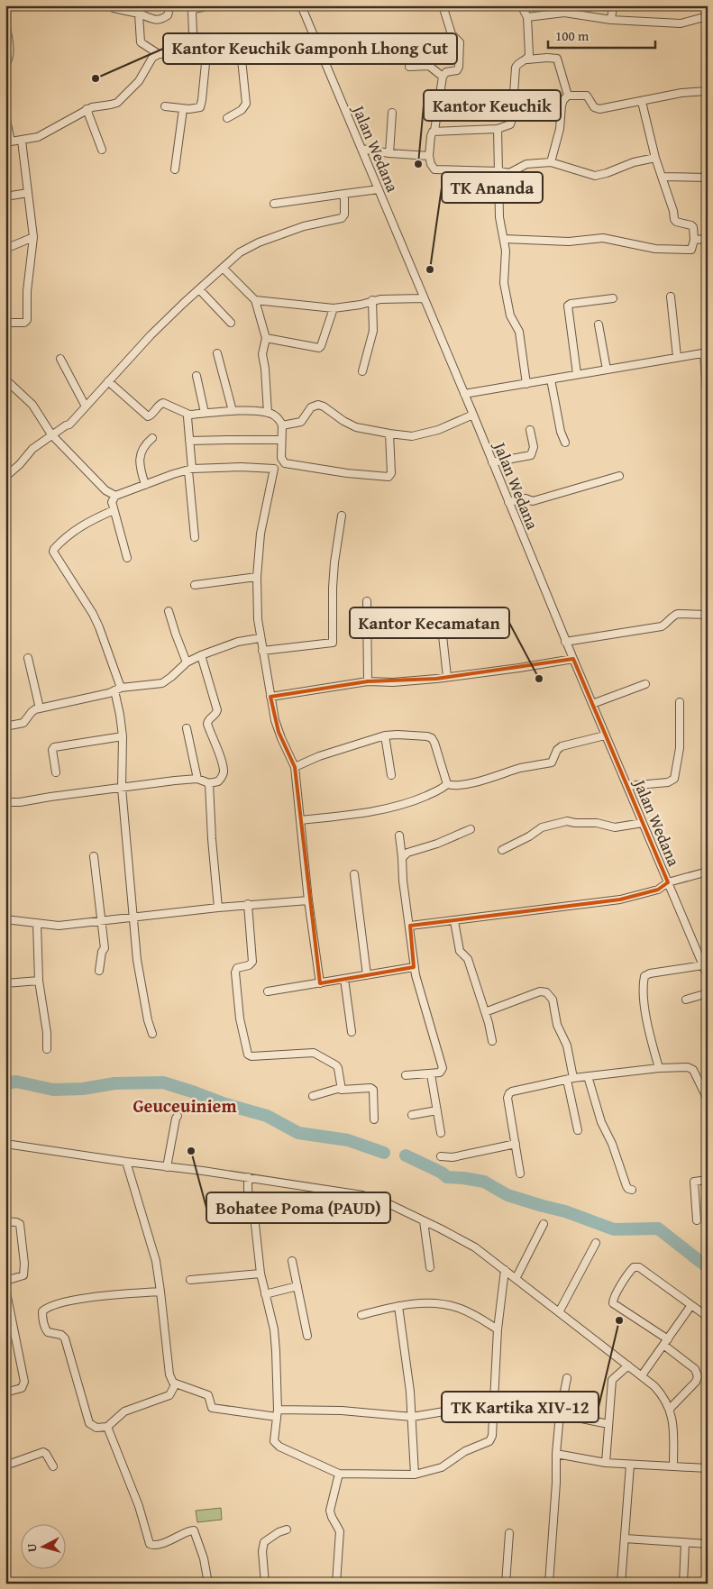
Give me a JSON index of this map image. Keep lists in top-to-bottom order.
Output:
{
  "streets": {
    "street": ["Jalan Wedana"]
  },
  "districts": ["Geuceuiniem"],
  "places": [
    "Kantor Keuchik Gamponh Lhong Cut",
    "Kantor Keuchik",
    "TK Ananda",
    "Kantor Kecamatan",
    "Bohatee Poma (PAUD)",
    "TK Kartika XIV-12"
  ],
  "scale_bar": "100 m",
  "north": "left"
}
